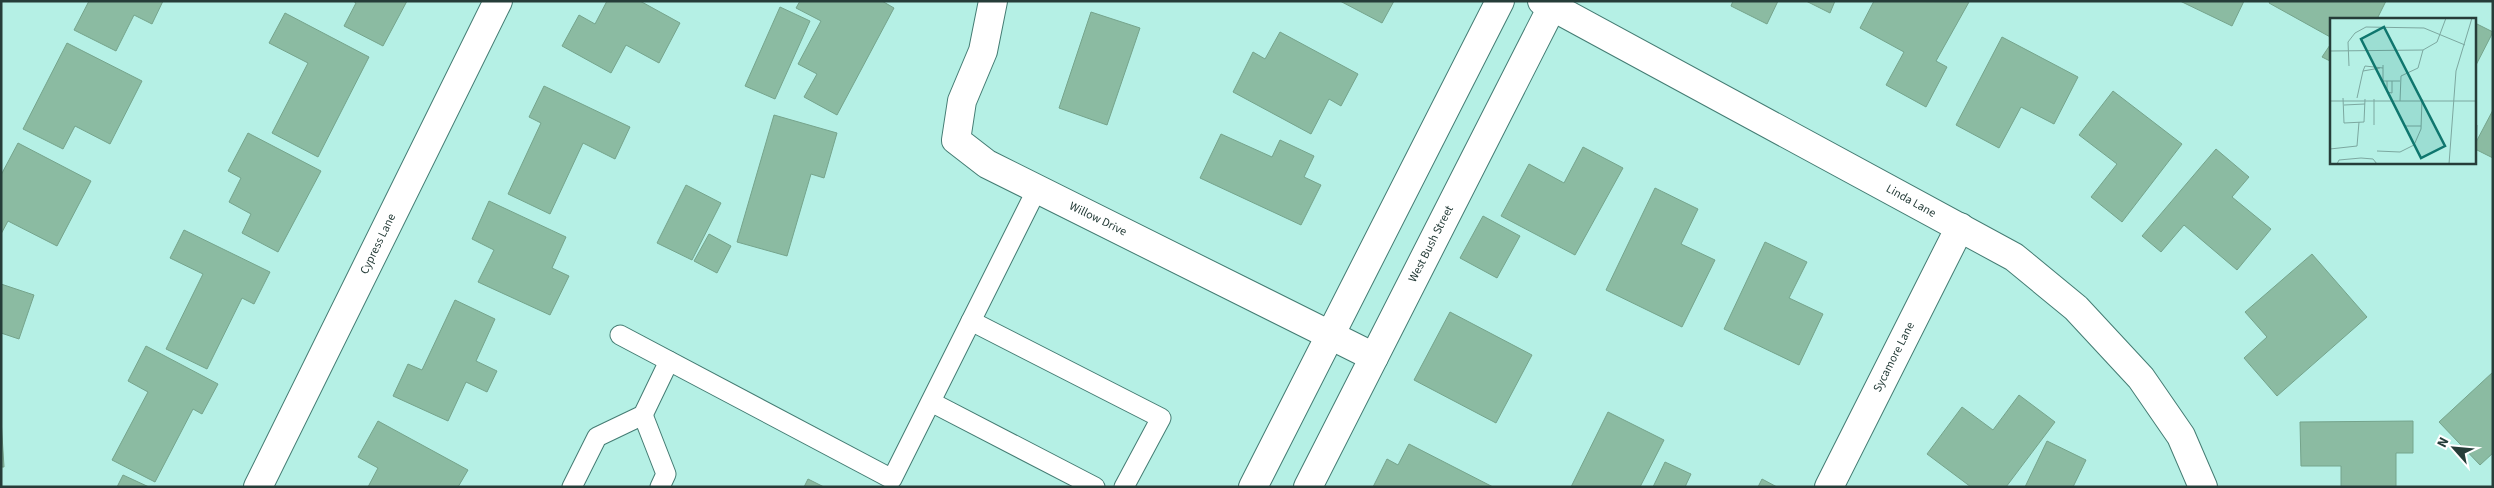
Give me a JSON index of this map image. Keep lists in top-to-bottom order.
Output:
{
  "streets": {
    "street": [
      "Linda Lane",
      "Willow Drive",
      "Cypress Lane",
      "West Bush Street",
      "Sycamore Lane"
    ]
  },
  "crossings": [
    ["Linda Lane", "West Bush Street"],
    ["Linda Lane", "Sycamore Lane"],
    ["Willow Drive", "West Bush Street"]
  ],
  "north": "top left"
}
